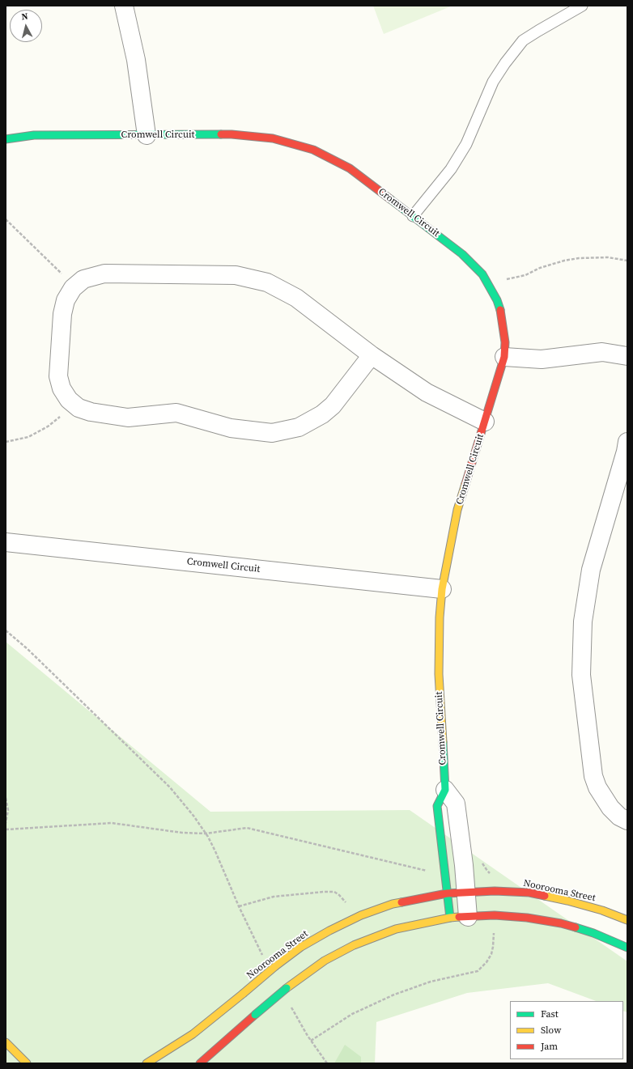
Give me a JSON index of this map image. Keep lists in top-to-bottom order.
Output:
{
  "streets": {
    "main road": ["Cromwell Circuit", "Noorooma Street"]
  },
  "crossings": [
    ["Cromwell Circuit", "Noorooma Street"]
  ],
  "legend": ["Fast", "Slow", "Jam"],
  "north": "top"
}
